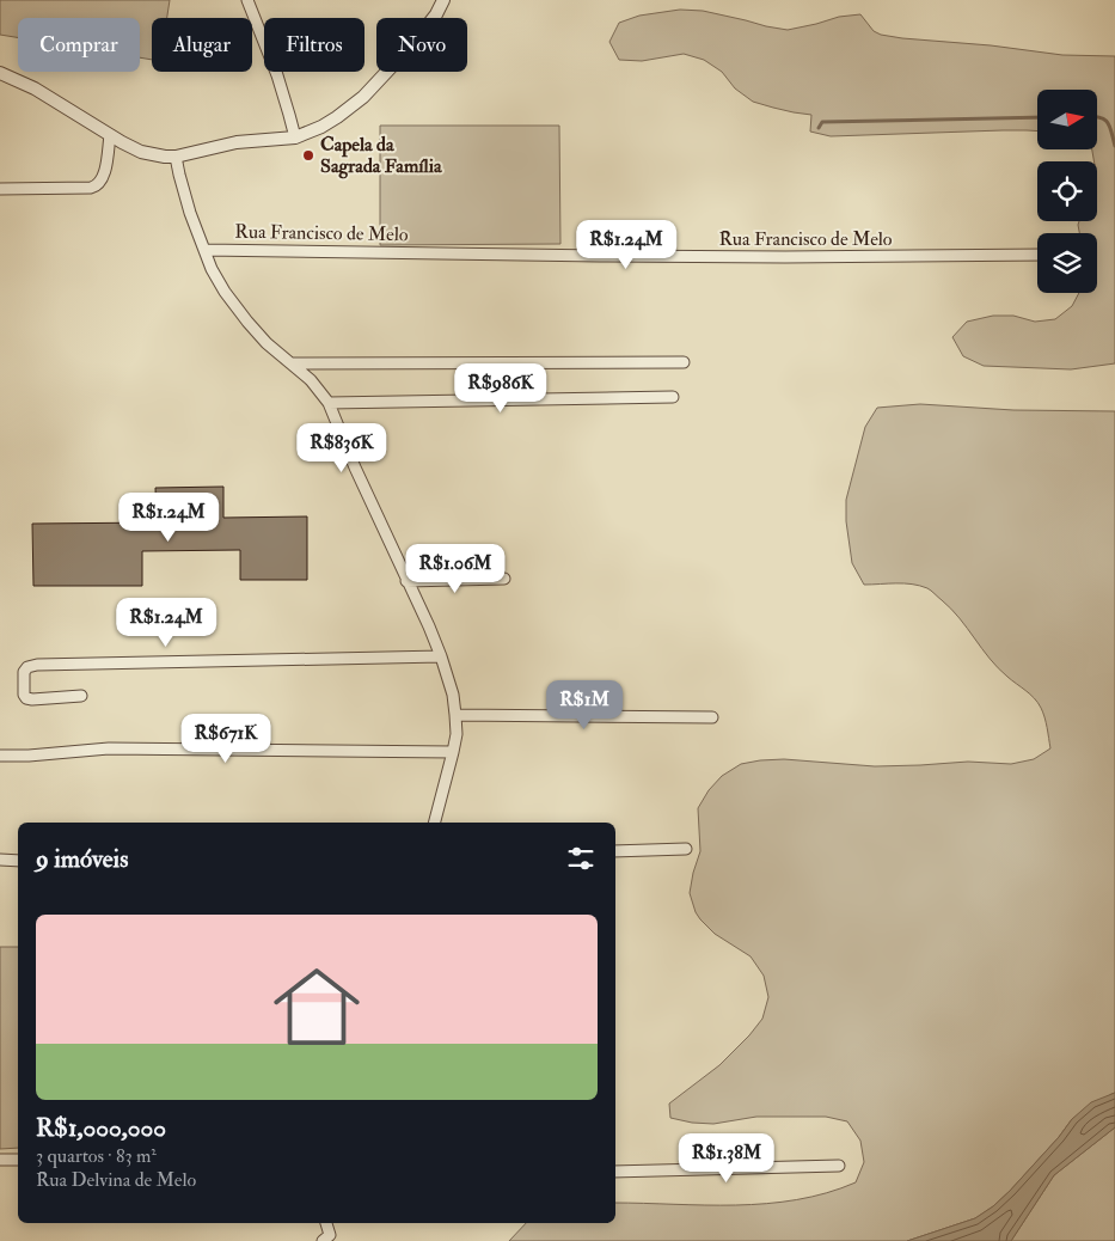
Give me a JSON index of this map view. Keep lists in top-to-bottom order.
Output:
{
  "streets": {
    "street": ["Rua Francisco de Melo"]
  },
  "places": ["Capela da Sagrada Família"],
  "north": "right",
  "page": {
    "chip": [
      "Comprar",
      "Alugar",
      "Filtros",
      "Novo"
    ],
    "price": [
      "R$1.24M",
      "R$986K",
      "R$836K",
      "R$1.24M",
      "R$1.06M",
      "R$1.24M",
      "R$1M",
      "R$671K",
      "R$1.38M"
    ],
    "heading": "9 imóveis",
    "list": [
      {
        "name": "R$1,000,000",
        "note": "3 quartos · 83 m² · Rua Delvina de Melo"
      }
    ]
  }
}
